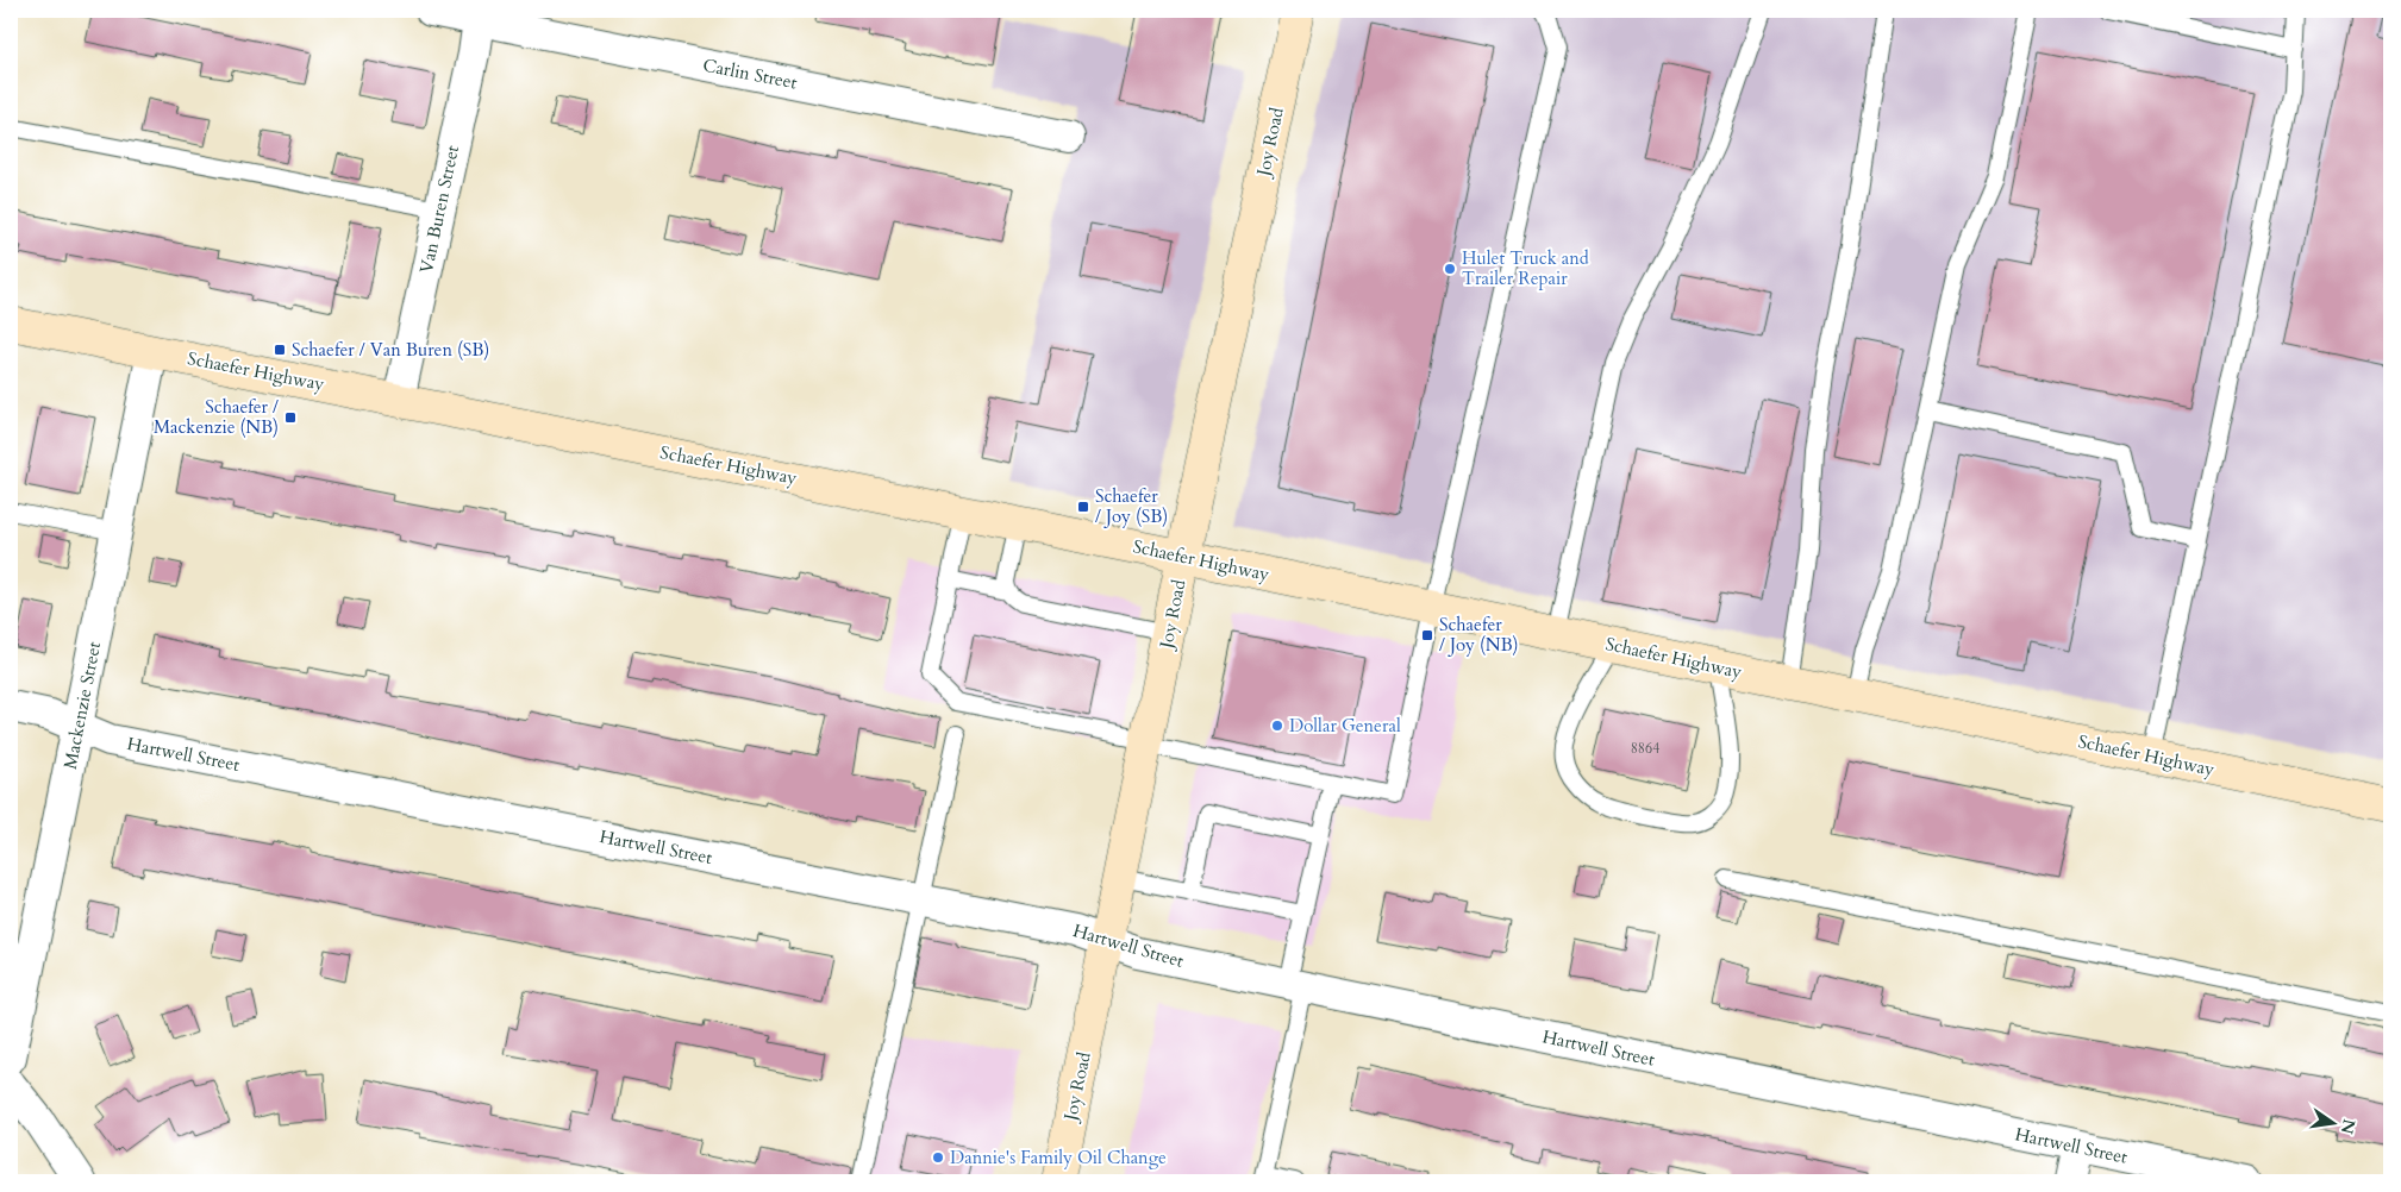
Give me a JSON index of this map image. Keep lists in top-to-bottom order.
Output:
{
  "streets": {
    "main road": ["Joy Road", "Schaefer Highway"],
    "street": [
      "Carlin Street",
      "Van Buren Street",
      "Mackenzie Street",
      "Hartwell Street"
    ]
  },
  "crossings": [
    ["Carlin Street", "Van Buren Street"],
    ["Joy Road", "Schaefer Highway"],
    ["Joy Road", "Hartwell Street"],
    ["Van Buren Street", "Schaefer Highway"],
    ["Schaefer Highway", "Mackenzie Street"],
    ["Mackenzie Street", "Hartwell Street"]
  ],
  "places": {
    "other": ["Hulet Truck and Trailer Repair", "Dollar General", "Dannie's Family Oil Change"],
    "transit": [
      "Schaefer / Van Buren (SB)",
      "Schaefer / Mackenzie (NB)",
      "Schaefer / Joy (SB)",
      "Schaefer / Joy (NB)"
    ]
  },
  "house_numbers": ["8864"],
  "north": "right"
}
